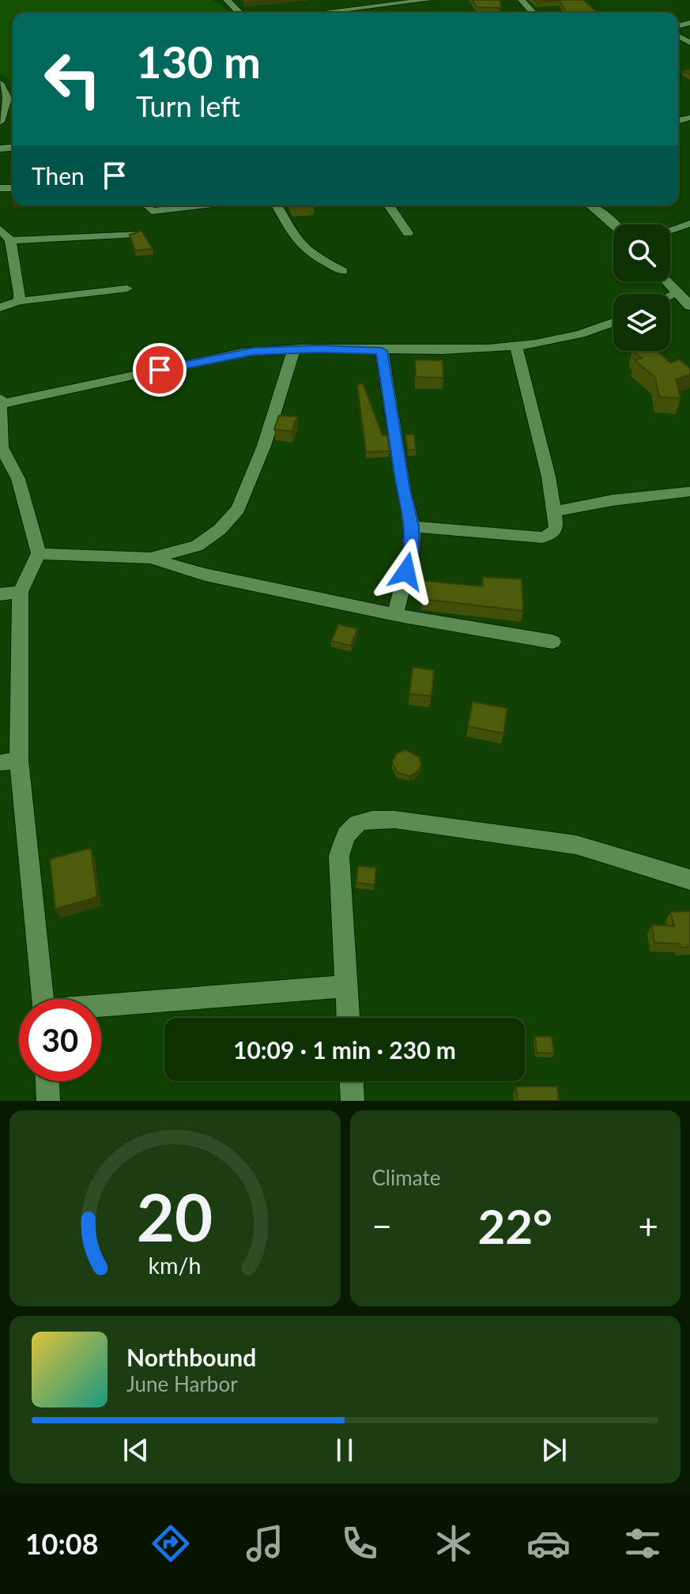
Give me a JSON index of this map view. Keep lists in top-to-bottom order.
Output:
{
  "page": {
    "turn": ["130 m", "Turn left"],
    "then": "Then",
    "limit": "30",
    "trip": "10:09 · 1 min · 230 m",
    "tile": "Climate",
    "heat": ["−", "22°", "+"],
    "song": ["Northbound", "June Harbor"],
    "tabs": "10:08",
    "gauge": ["20", "km/h"]
  }
}
